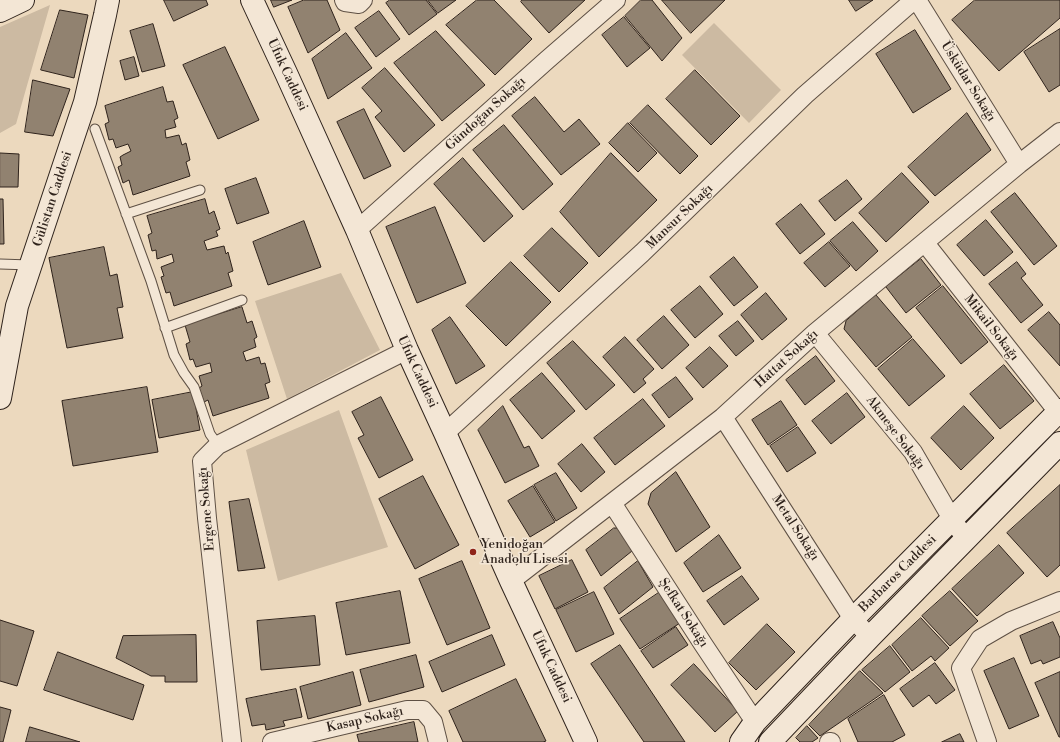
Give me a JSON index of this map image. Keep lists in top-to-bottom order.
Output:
{
  "streets": {
    "street": [
      "Ufuk Caddesi",
      "Üsküdar Sokağı",
      "Gündoğan Sokağı",
      "Gülistan Caddesi",
      "Mansur Sokağı",
      "Mikail Sokağı",
      "Hattat Sokağı",
      "Akmeşe Sokağı",
      "Ergene Sokağı",
      "Metal Sokağı",
      "Barbaros Caddesi",
      "Şefkat Sokağı",
      "Kasap Sokağı"
    ]
  },
  "crossings": [
    ["Ufuk Caddesi", "Gündoğan Sokağı"],
    ["Ufuk Caddesi", "Mansur Sokağı"],
    ["Ufuk Caddesi", "Hattat Sokağı"],
    ["Ufuk Caddesi", "Ergene Sokağı"],
    ["Üsküdar Sokağı", "Hattat Sokağı"],
    ["Mikail Sokağı", "Hattat Sokağı"],
    ["Mikail Sokağı", "Barbaros Caddesi"],
    ["Hattat Sokağı", "Akmeşe Sokağı"],
    ["Hattat Sokağı", "Metal Sokağı"],
    ["Hattat Sokağı", "Şefkat Sokağı"],
    ["Akmeşe Sokağı", "Barbaros Caddesi"],
    ["Metal Sokağı", "Barbaros Caddesi"],
    ["Barbaros Caddesi", "Şefkat Sokağı"]
  ],
  "places": ["Yenidoğan Anadolu Lisesi"]
}
